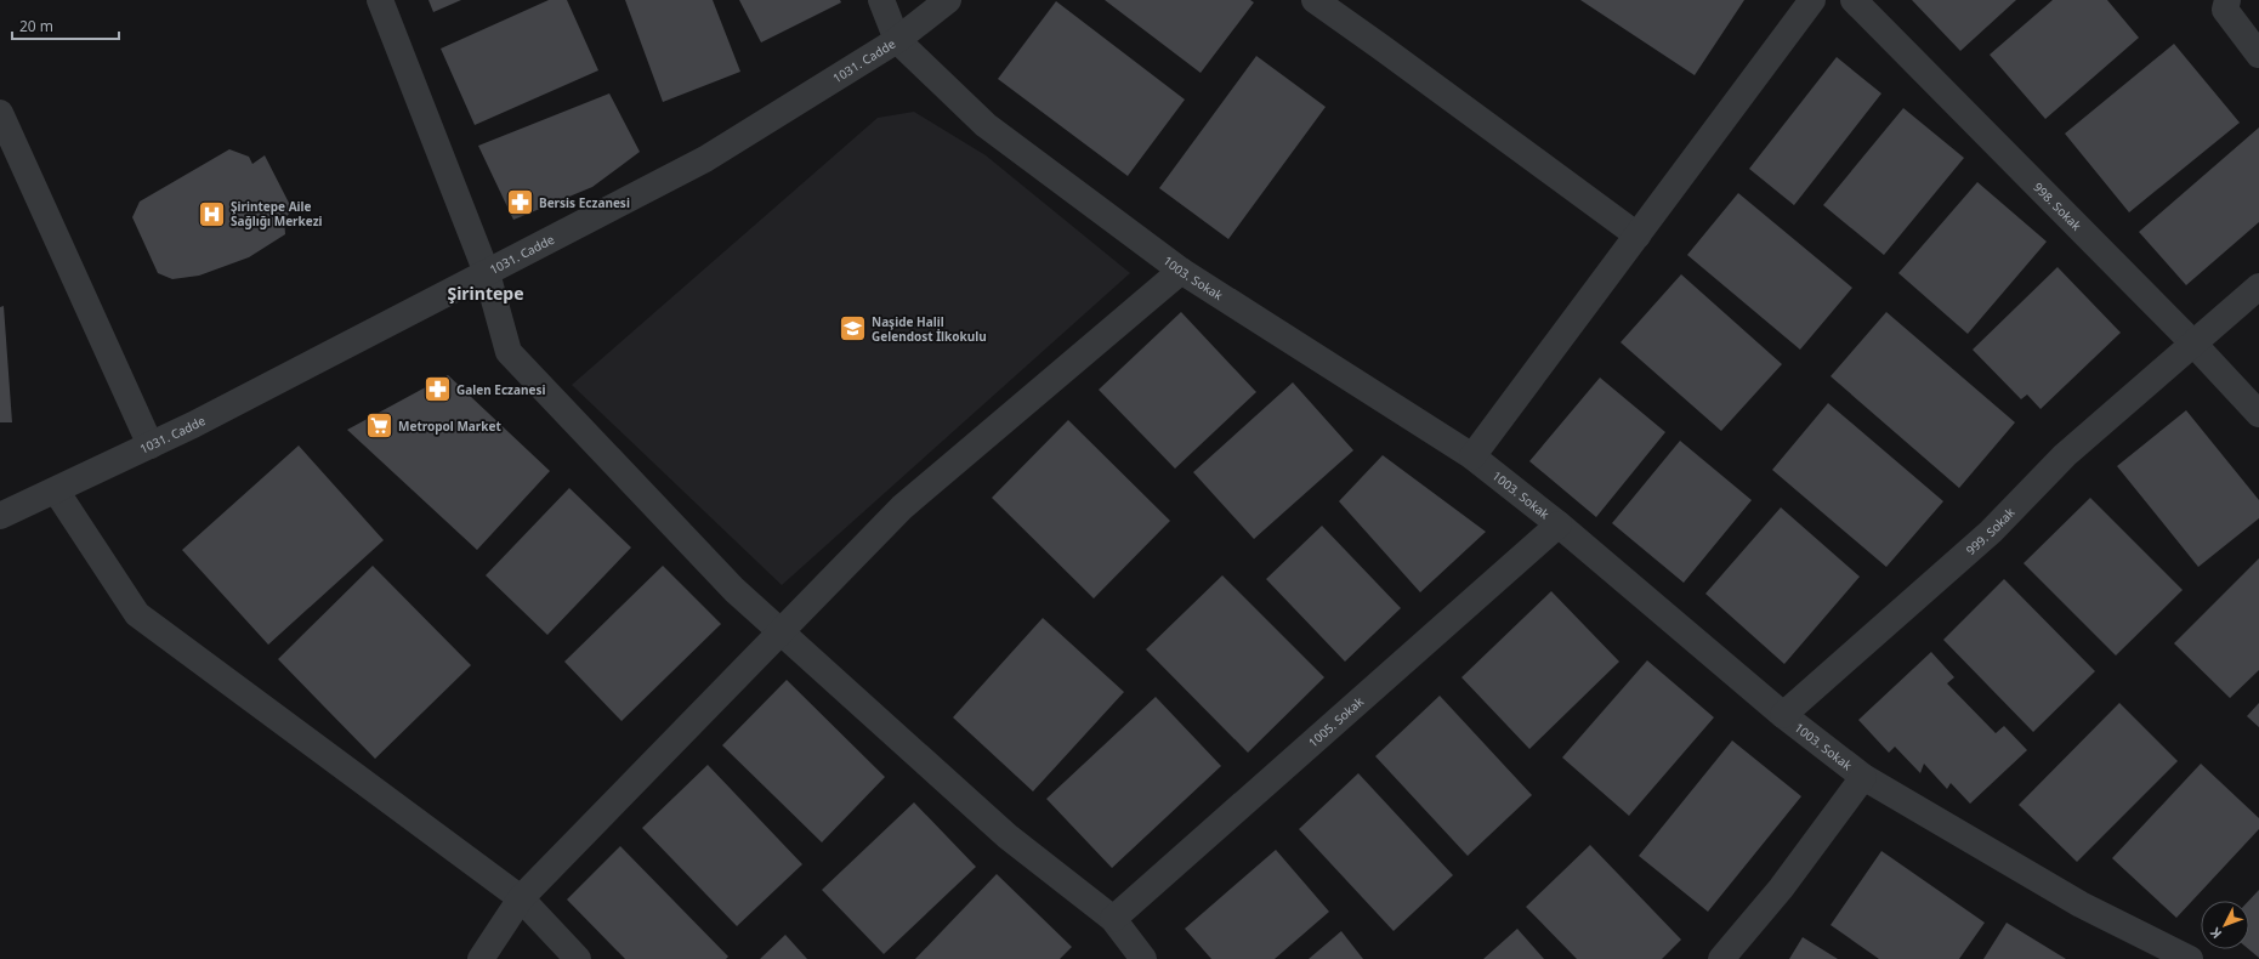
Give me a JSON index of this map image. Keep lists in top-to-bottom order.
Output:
{
  "streets": {
    "street": [
      "1031. Cadde",
      "998. Sokak",
      "1003. Sokak",
      "999. Sokak",
      "1005. Sokak"
    ]
  },
  "crossings": [
    ["1031. Cadde", "1003. Sokak"],
    ["998. Sokak", "999. Sokak"],
    ["1003. Sokak", "999. Sokak"],
    ["1003. Sokak", "1005. Sokak"]
  ],
  "districts": ["Şirintepe"],
  "places": {
    "pharmacy": ["Bersis Eczanesi", "Galen Eczanesi"],
    "hospital": ["Şirintepe Aile Sağlığı Merkezi"],
    "school or university": ["Naşide Halil Gelendost İlkokulu"],
    "supermarket": ["Metropol Market"]
  },
  "scale_bar": "20 m",
  "north": "bottom left"
}
